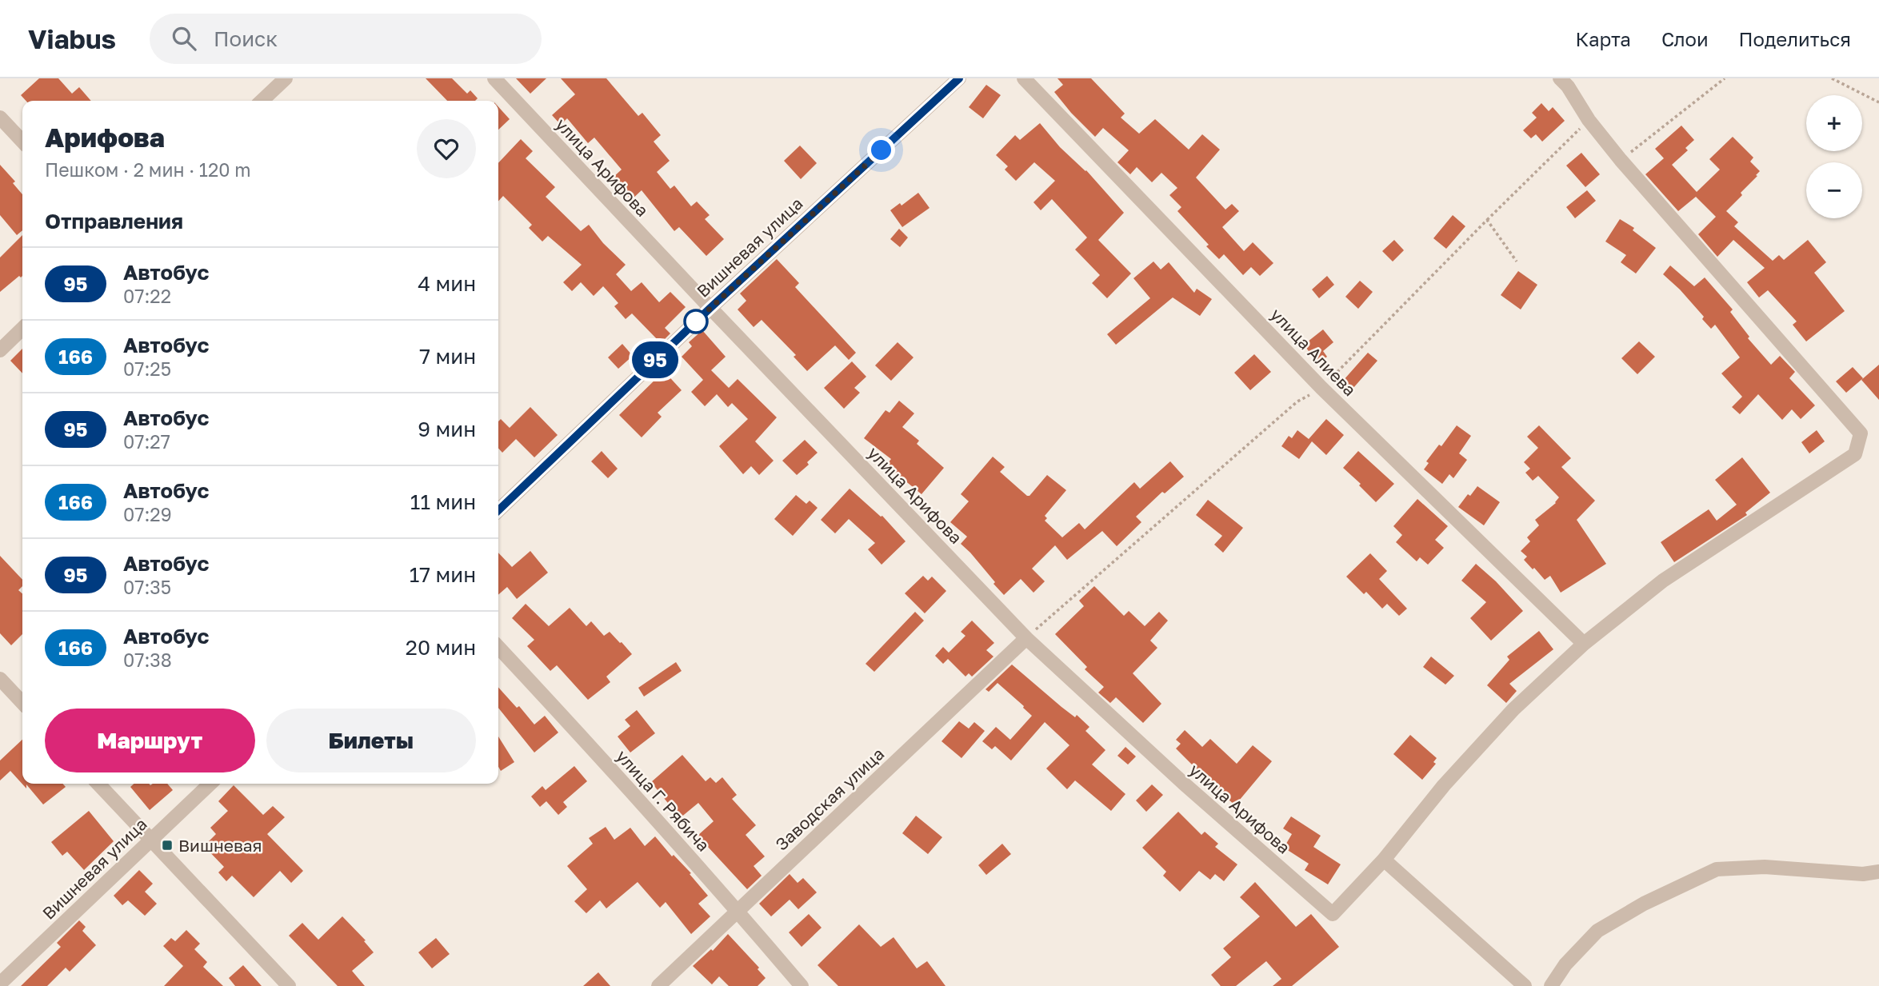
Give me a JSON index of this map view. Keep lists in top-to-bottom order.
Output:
{
  "streets": {
    "street": [
      "улица Арифова",
      "Вишневая улица",
      "улица Алиева",
      "Заводская улица",
      "улица Г. Рябича"
    ]
  },
  "crossings": [
    ["улица Арифова", "Вишневая улица"],
    ["улица Арифова", "Заводская улица"],
    ["Заводская улица", "улица Г. Рябича"]
  ],
  "places": {
    "transit": ["Вишневая"]
  },
  "lines": ["bus line 95"],
  "page": {
    "header": "Viabus",
    "search": "Поиск",
    "nav": ["Карта", "Слои", "Поделиться"],
    "on_map": "95",
    "map_buttons": ["+", "−"],
    "heading": [
      ["Арифова", "Пешком · 2 мин · 120 m"],
      "Отправления"
    ],
    "list": [
      {
        "mark": "95",
        "name": "Автобус",
        "note": "07:22",
        "value": "4 мин"
      },
      {
        "mark": "166",
        "name": "Автобус",
        "note": "07:25",
        "value": "7 мин"
      },
      {
        "mark": "95",
        "name": "Автобус",
        "note": "07:27",
        "value": "9 мин"
      },
      {
        "mark": "166",
        "name": "Автобус",
        "note": "07:29",
        "value": "11 мин"
      },
      {
        "mark": "95",
        "name": "Автобус",
        "note": "07:35",
        "value": "17 мин"
      },
      {
        "mark": "166",
        "name": "Автобус",
        "note": "07:38",
        "value": "20 мин"
      }
    ],
    "buttons": ["Маршрут", "Билеты"]
  }
}
